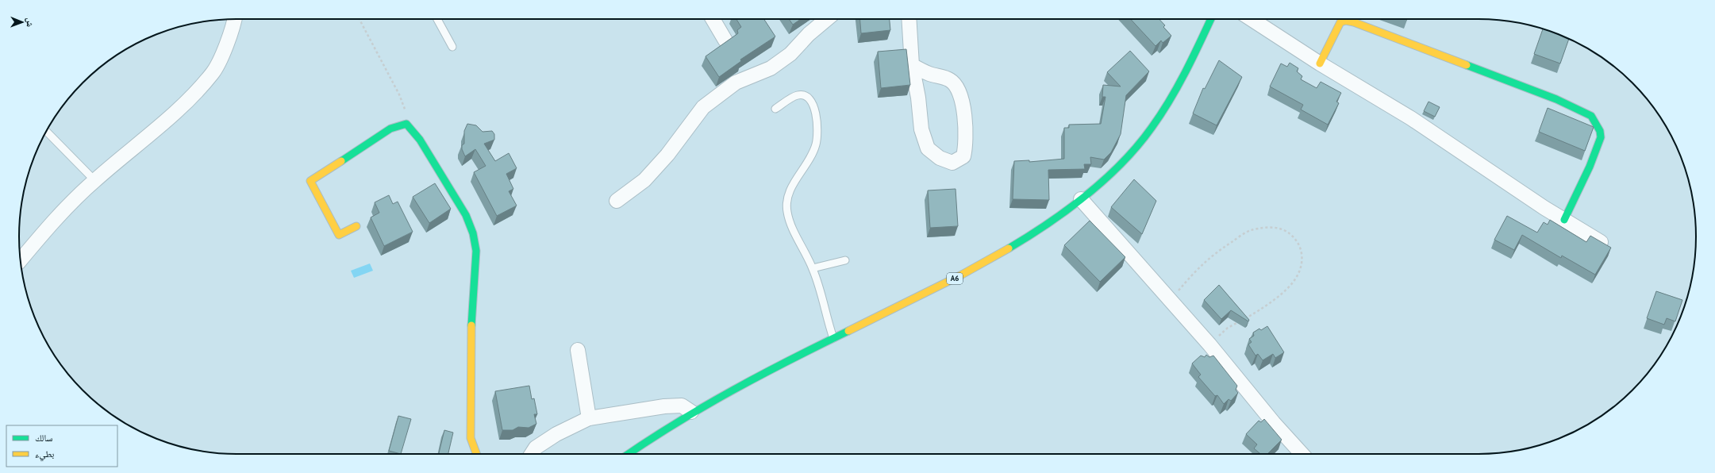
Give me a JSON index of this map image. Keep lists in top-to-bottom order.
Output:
{
  "streets": {
    "main road": ["A6"]
  },
  "legend": ["سالك", "بطيء"],
  "north": "right"
}
